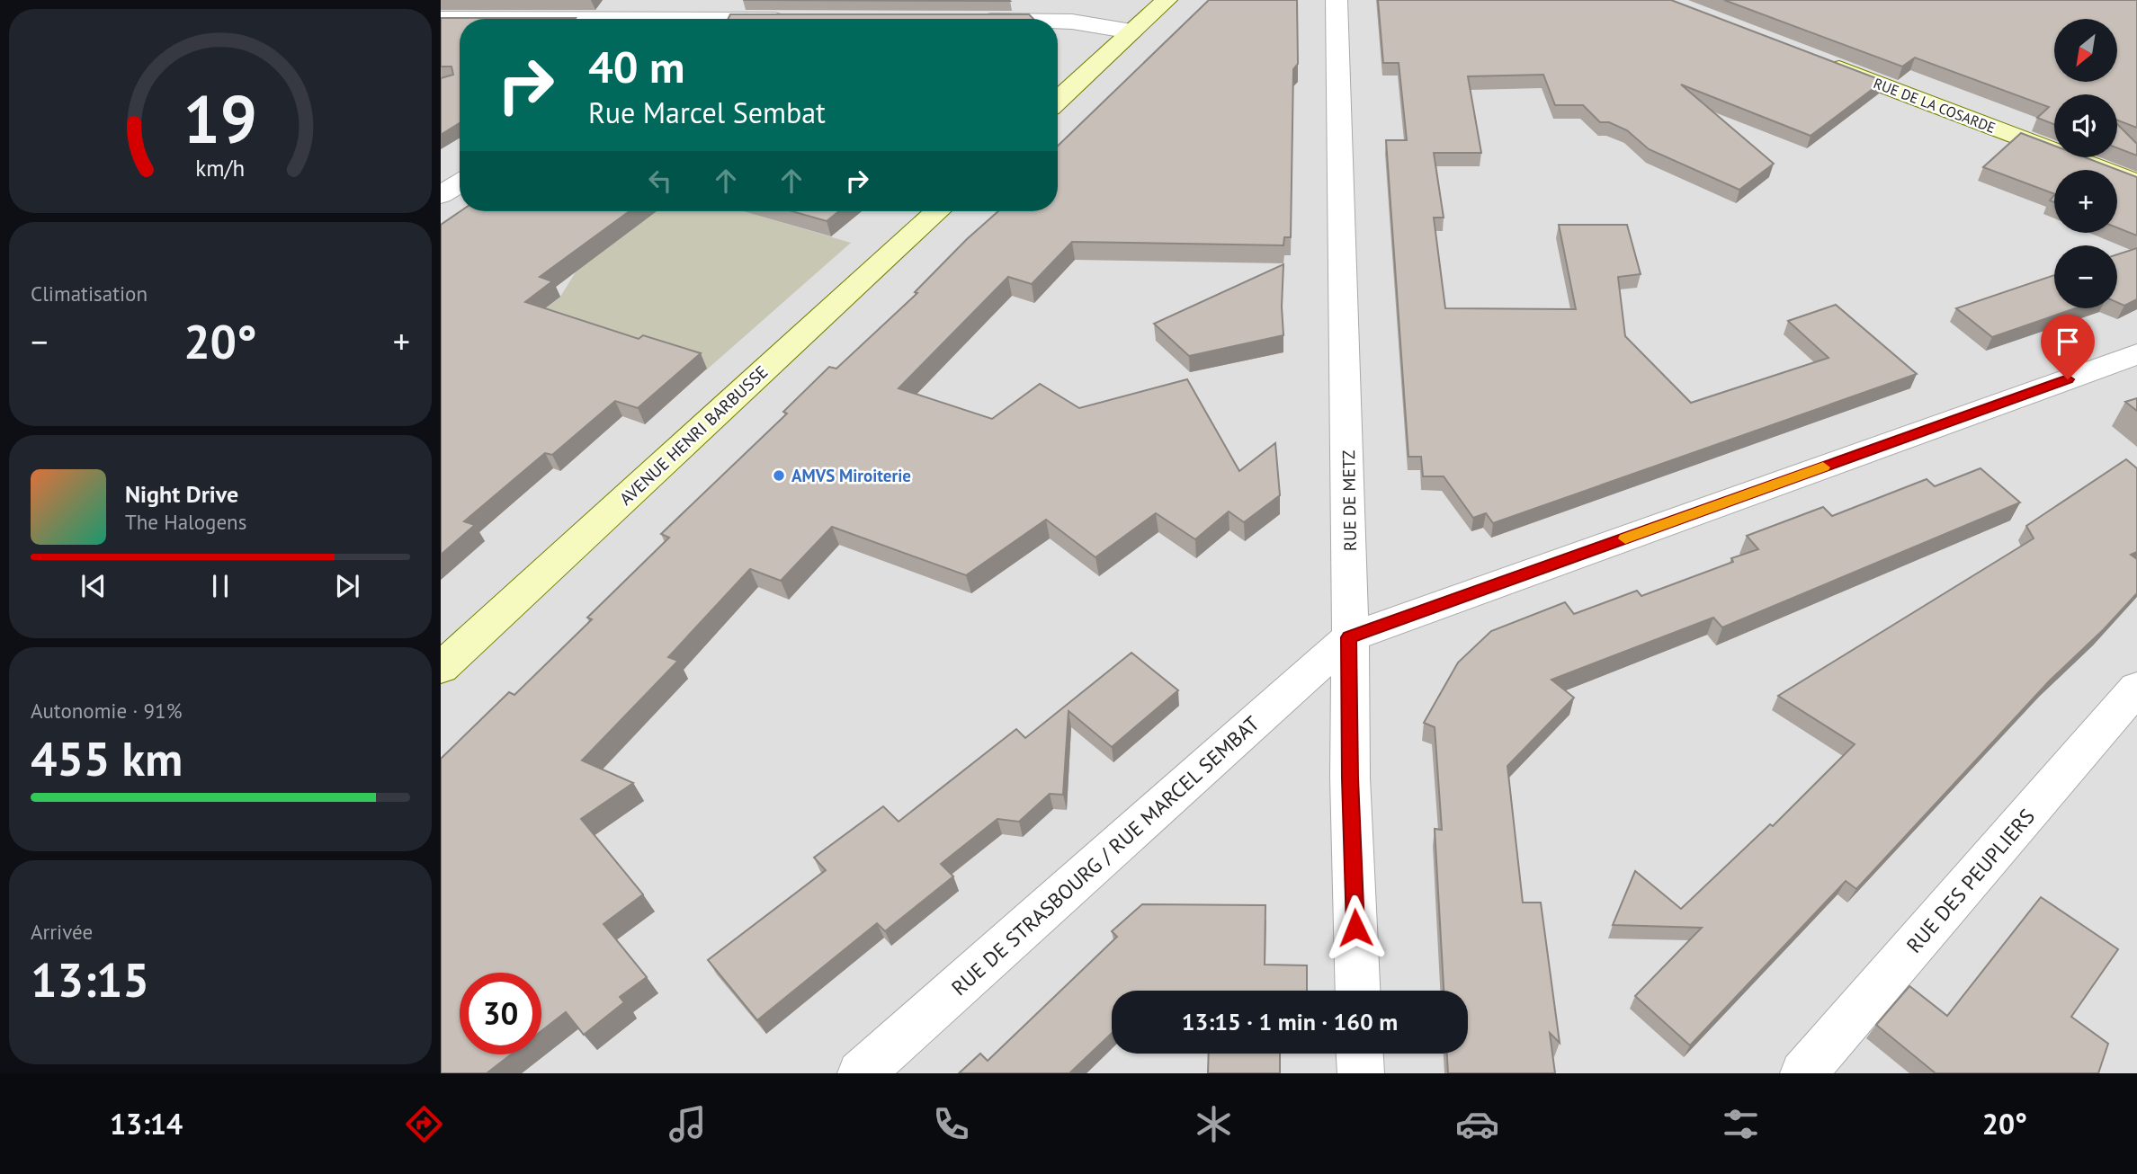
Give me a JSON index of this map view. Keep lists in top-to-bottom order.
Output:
{
  "streets": {
    "main road": ["RUE DE LA COSARDE", "AVENUE HENRI BARBUSSE"],
    "street": ["RUE DE METZ", "RUE DE STRASBOURG / RUE MARCEL SEMBAT", "RUE DES PEUPLIERS"]
  },
  "crossings": [
    ["RUE DE METZ", "RUE DE STRASBOURG / RUE MARCEL SEMBAT"]
  ],
  "places": ["AMVS Miroiterie"],
  "north": "bottom left",
  "page": {
    "map_buttons": ["+", "−"],
    "turn": ["40 m", "Rue Marcel Sembat"],
    "tile": [
      "Climatisation",
      ["Autonomie · 91%", "455 km"],
      ["Arrivée", "13:15"]
    ],
    "heat": ["−", "20°", "+"],
    "song": ["Night Drive", "The Halogens"],
    "limit": "30",
    "trip": "13:15 · 1 min · 160 m",
    "tabs": ["13:14", "20°"],
    "gauge": ["19", "km/h"]
  }
}
